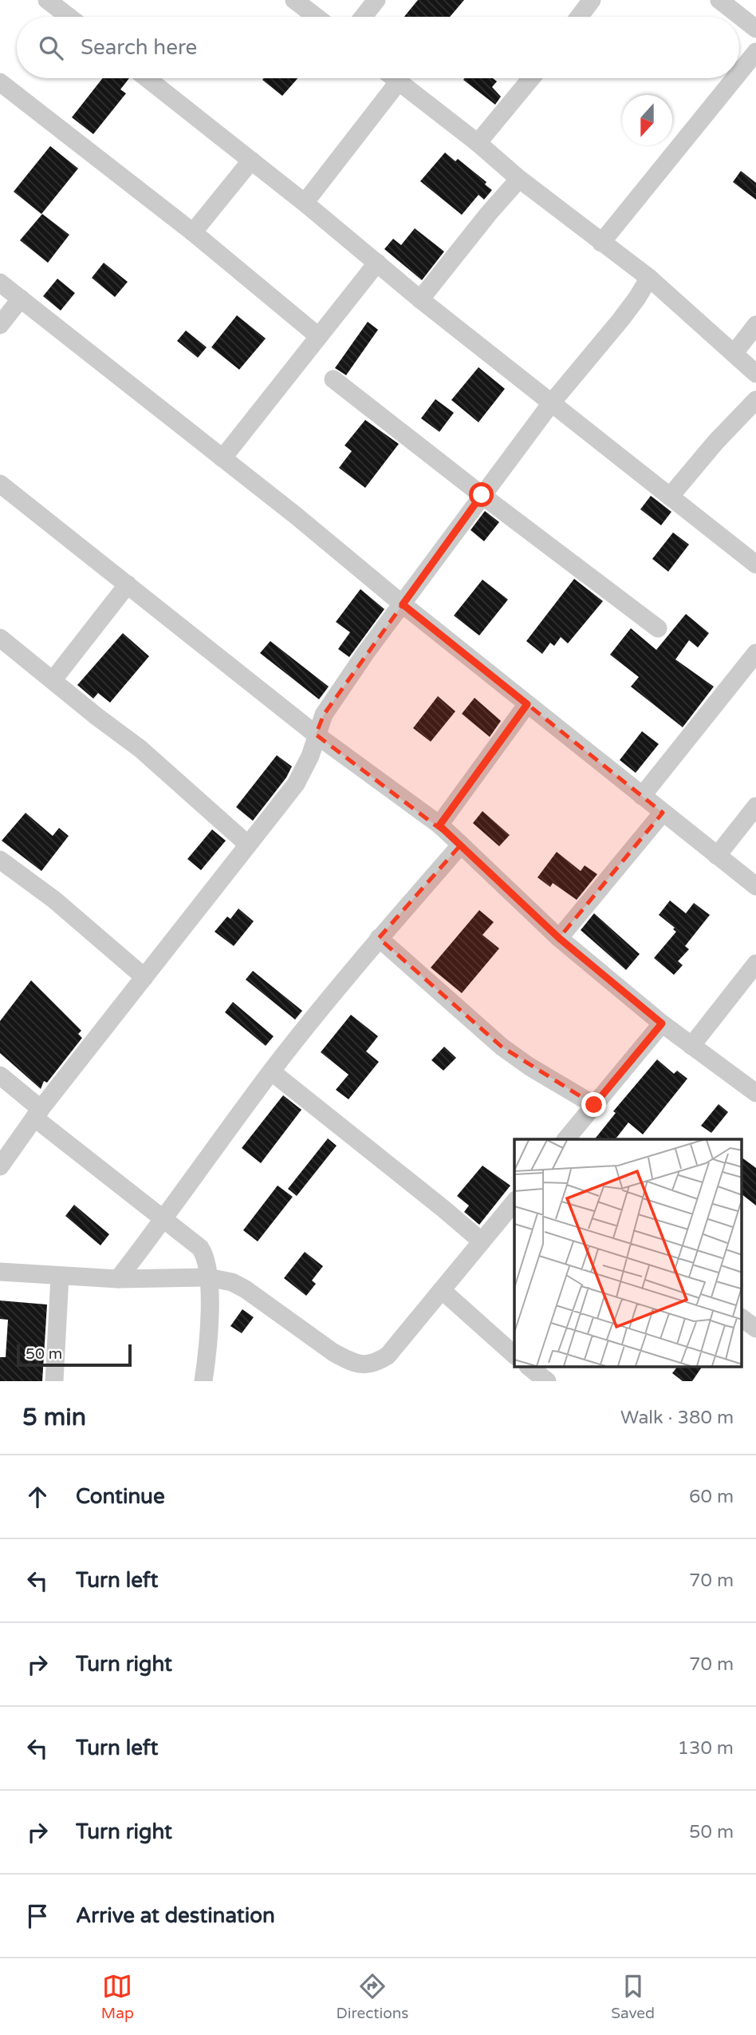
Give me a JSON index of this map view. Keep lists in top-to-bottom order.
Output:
{
  "scale_bar": "50 m",
  "north": "bottom",
  "page": {
    "search": "Search here",
    "scale": "50 m",
    "heading": ["5 min", "Walk · 380 m"],
    "list": [
      ["Continue", "60 m"],
      ["Turn left", "70 m"],
      ["Turn right", "70 m"],
      ["Turn left", "130 m"],
      ["Turn right", "50 m"],
      "Arrive at destination"
    ],
    "nav": ["Map", "Directions", "Saved"]
  }
}
